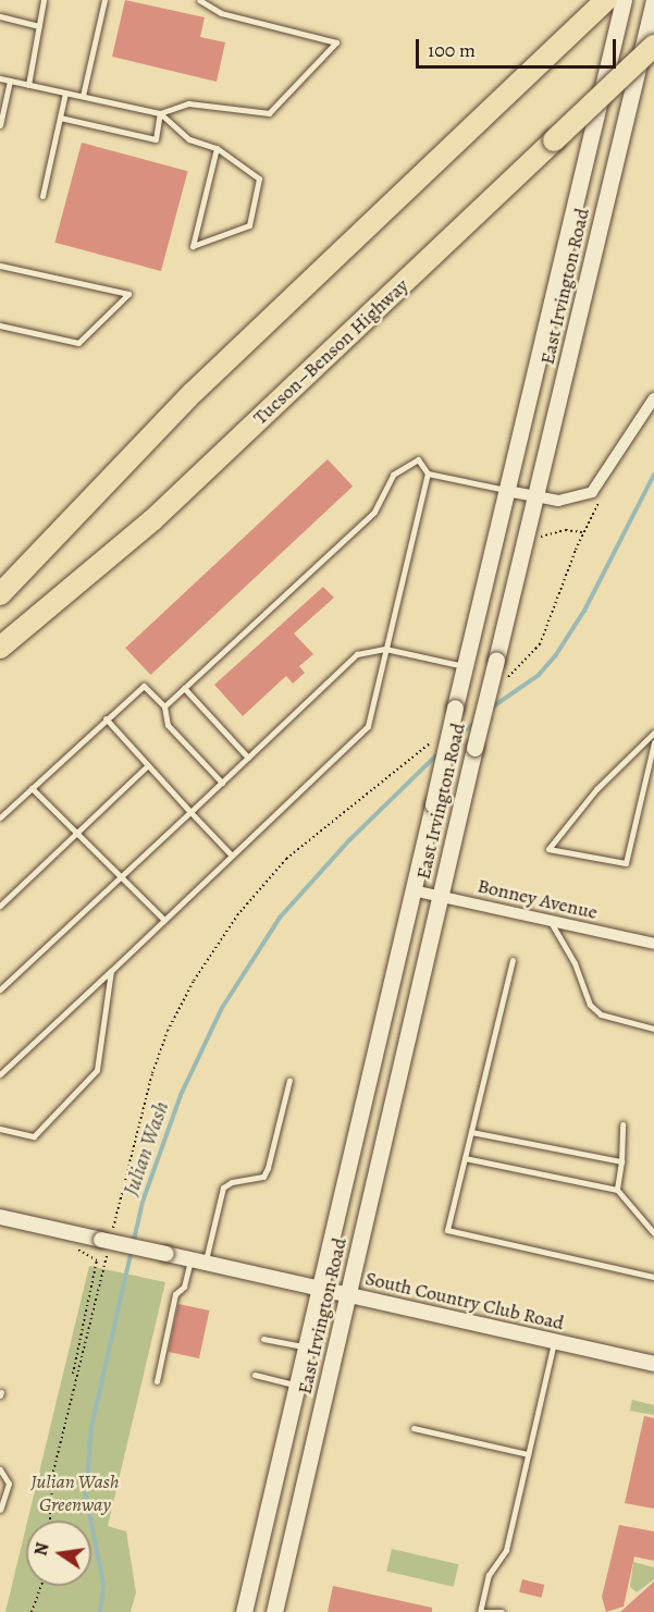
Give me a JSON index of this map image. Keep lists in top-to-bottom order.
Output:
{
  "streets": {
    "highway": ["Tucson–Benson Highway"],
    "main road": ["East Irvington Road"],
    "street": ["Bonney Avenue", "South Country Club Road"]
  },
  "crossings": [
    ["East Irvington Road", "Bonney Avenue"],
    ["East Irvington Road", "South Country Club Road"]
  ],
  "water": ["Julian Wash"],
  "parks": ["Julian Wash Greenway"],
  "scale_bar": "100 m",
  "north": "left"
}
